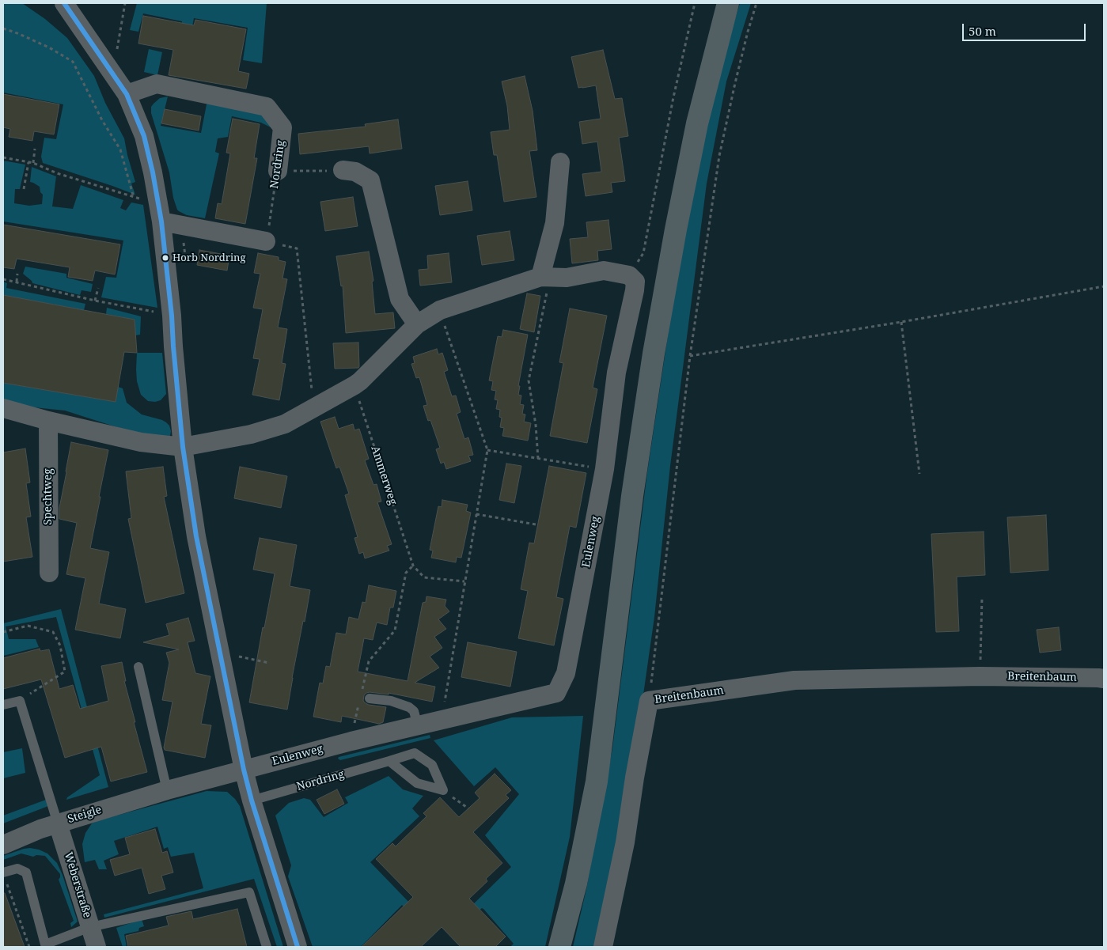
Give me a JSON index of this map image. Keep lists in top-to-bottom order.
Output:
{
  "streets": {
    "street": [
      "Nordring",
      "Spechtweg",
      "Eulenweg",
      "Breitenbaum",
      "Steigle",
      "Weberstraße"
    ],
    "path": ["Ammerweg"]
  },
  "crossings": [
    ["Eulenweg", "Steigle"],
    ["Steigle", "Weberstraße"]
  ],
  "places": ["Horb Nordring"],
  "scale_bar": "50 m"
}
